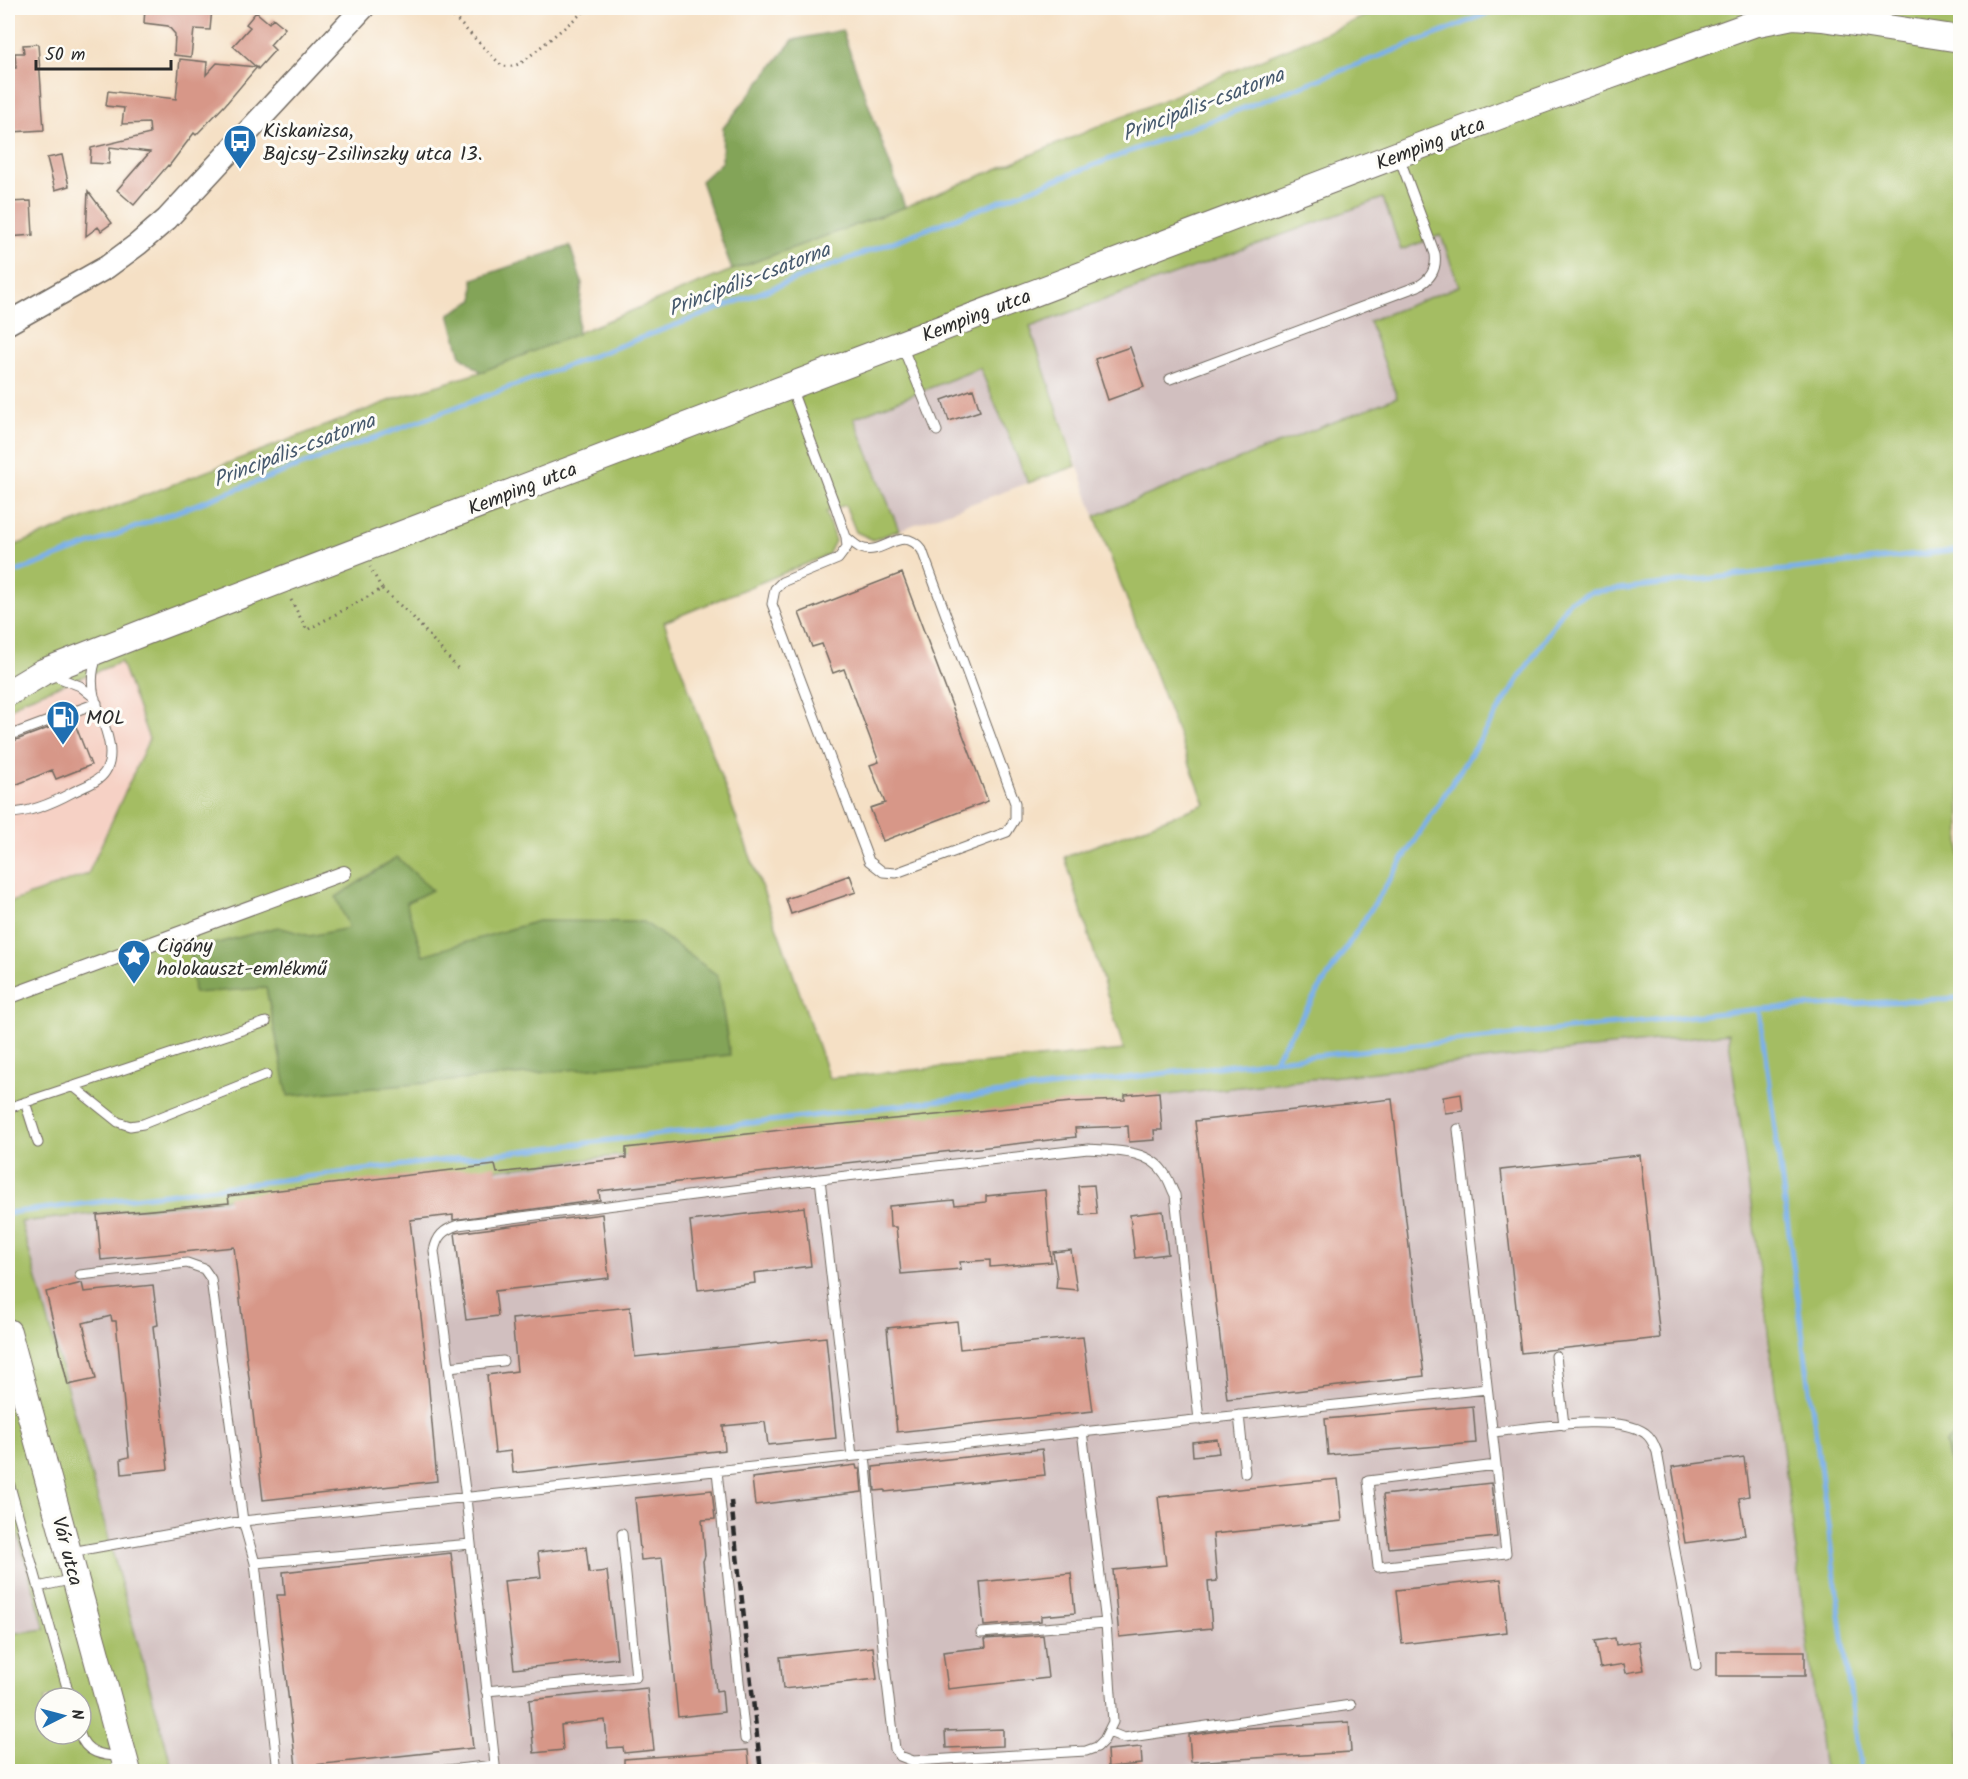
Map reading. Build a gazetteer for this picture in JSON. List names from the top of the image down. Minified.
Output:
{"streets":{"main road":["Kemping utca","Vár utca"]},"water":["Principális-csatorna"],"places":{"bus stop":["Kiskanizsa, Bajcsy-Zsilinszky utca 13."],"fuel station":["MOL"],"place":["Cigány holokauszt-emlékmű"]},"scale_bar":"50 m","north":"right"}
